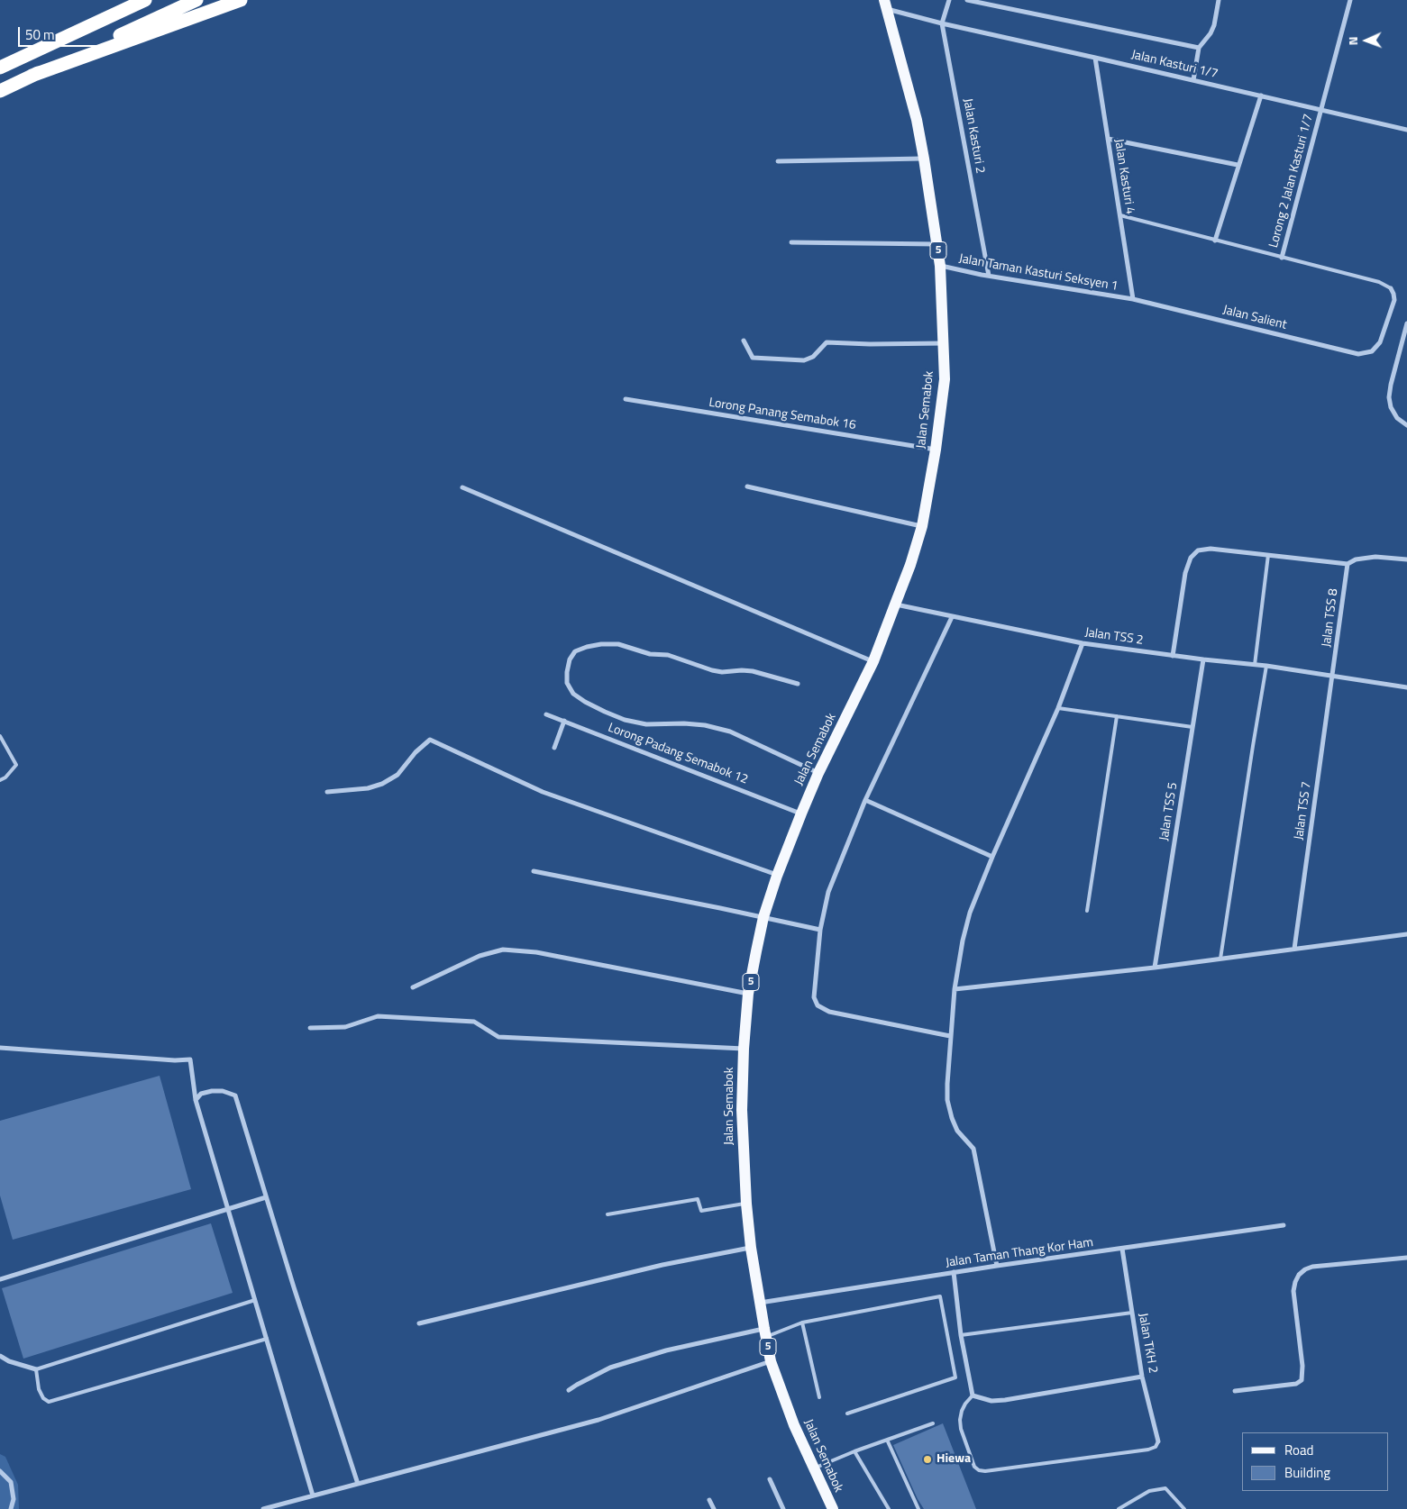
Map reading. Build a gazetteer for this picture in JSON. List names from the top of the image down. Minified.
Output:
{"streets":{"main road":["5","Jalan Semabok"],"street":["Jalan Kasturi 1/7","Jalan Kasturi 2","Jalan Kasturi 4","Lorong 2 Jalan Kasturi 1/7","Jalan Taman Kasturi Seksyen 1","Jalan Salient","Lorong Panang Semabok 16","Jalan TSS 8","Jalan TSS 2","Lorong Padang Semabok 12","Jalan TSS 7","Jalan TSS 5","Jalan Taman Thang Kor Ham","Jalan TKH 2"]},"crossings":[["Jalan Kasturi 1/7","Jalan Kasturi 2"],["Jalan Kasturi 1/7","Jalan Kasturi 4"],["Jalan Kasturi 1/7","Lorong 2 Jalan Kasturi 1/7"],["Jalan Kasturi 1/7","Jalan Semabok"],["Jalan Kasturi 2","Jalan Taman Kasturi Seksyen 1"],["Jalan Kasturi 4","Jalan Taman Kasturi Seksyen 1"],["Jalan Kasturi 4","Jalan Salient"],["Jalan Taman Kasturi Seksyen 1","Jalan Salient"],["Jalan Taman Kasturi Seksyen 1","Jalan Semabok"],["Jalan Semabok","Lorong Panang Semabok 16"],["Jalan Semabok","Jalan TSS 2"],["Jalan Semabok","Lorong Padang Semabok 12"],["Jalan Semabok","Jalan Taman Thang Kor Ham"],["Jalan TSS 8","Jalan TSS 2"],["Jalan TSS 8","Jalan TSS 7"],["Jalan TSS 2","Jalan TSS 7"],["Jalan TSS 2","Jalan TSS 5"],["Jalan Taman Thang Kor Ham","Jalan TKH 2"]],"places":["Hiewa"],"legend":["Road","Building"],"scale_bar":"50 m","north":"left"}
